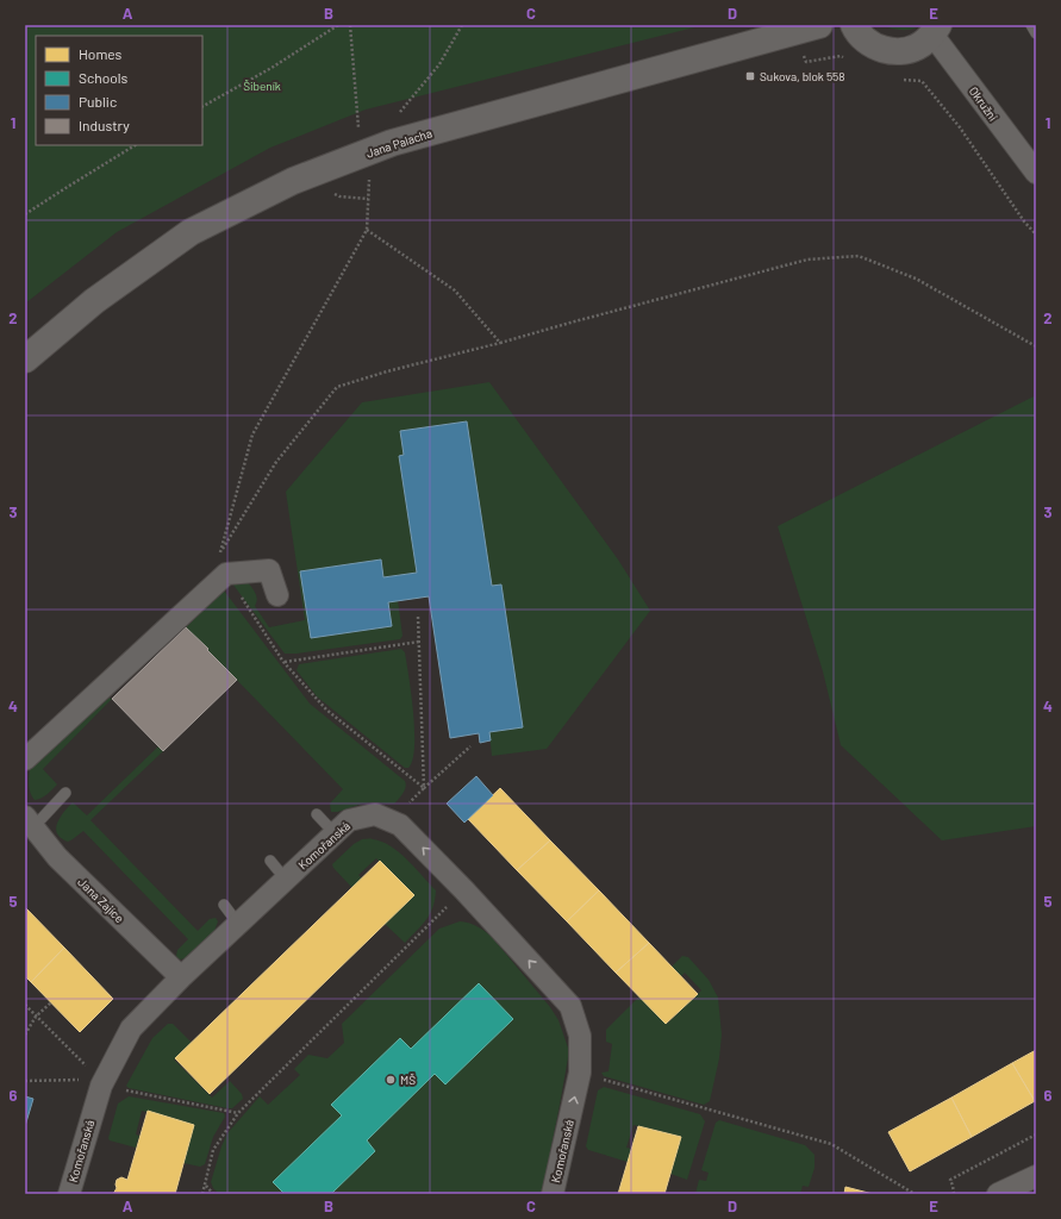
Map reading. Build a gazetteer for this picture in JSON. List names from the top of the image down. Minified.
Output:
{"streets":{"street":["Okružní","Jana Palacha","Komořanská","Jana Zajíce"]},"crossings":[["Komořanská","Jana Zajíce"]],"one_way":["Komořanská"],"parks":["Šibeník"],"places":{"transit":["Sukova, blok 558"],"other":["MŠ"]},"legend":["Homes","Schools","Public","Industry"],"grid":{"columns":["A","B","C","D","E"],"rows":["1","2","3","4","5","6"]}}
